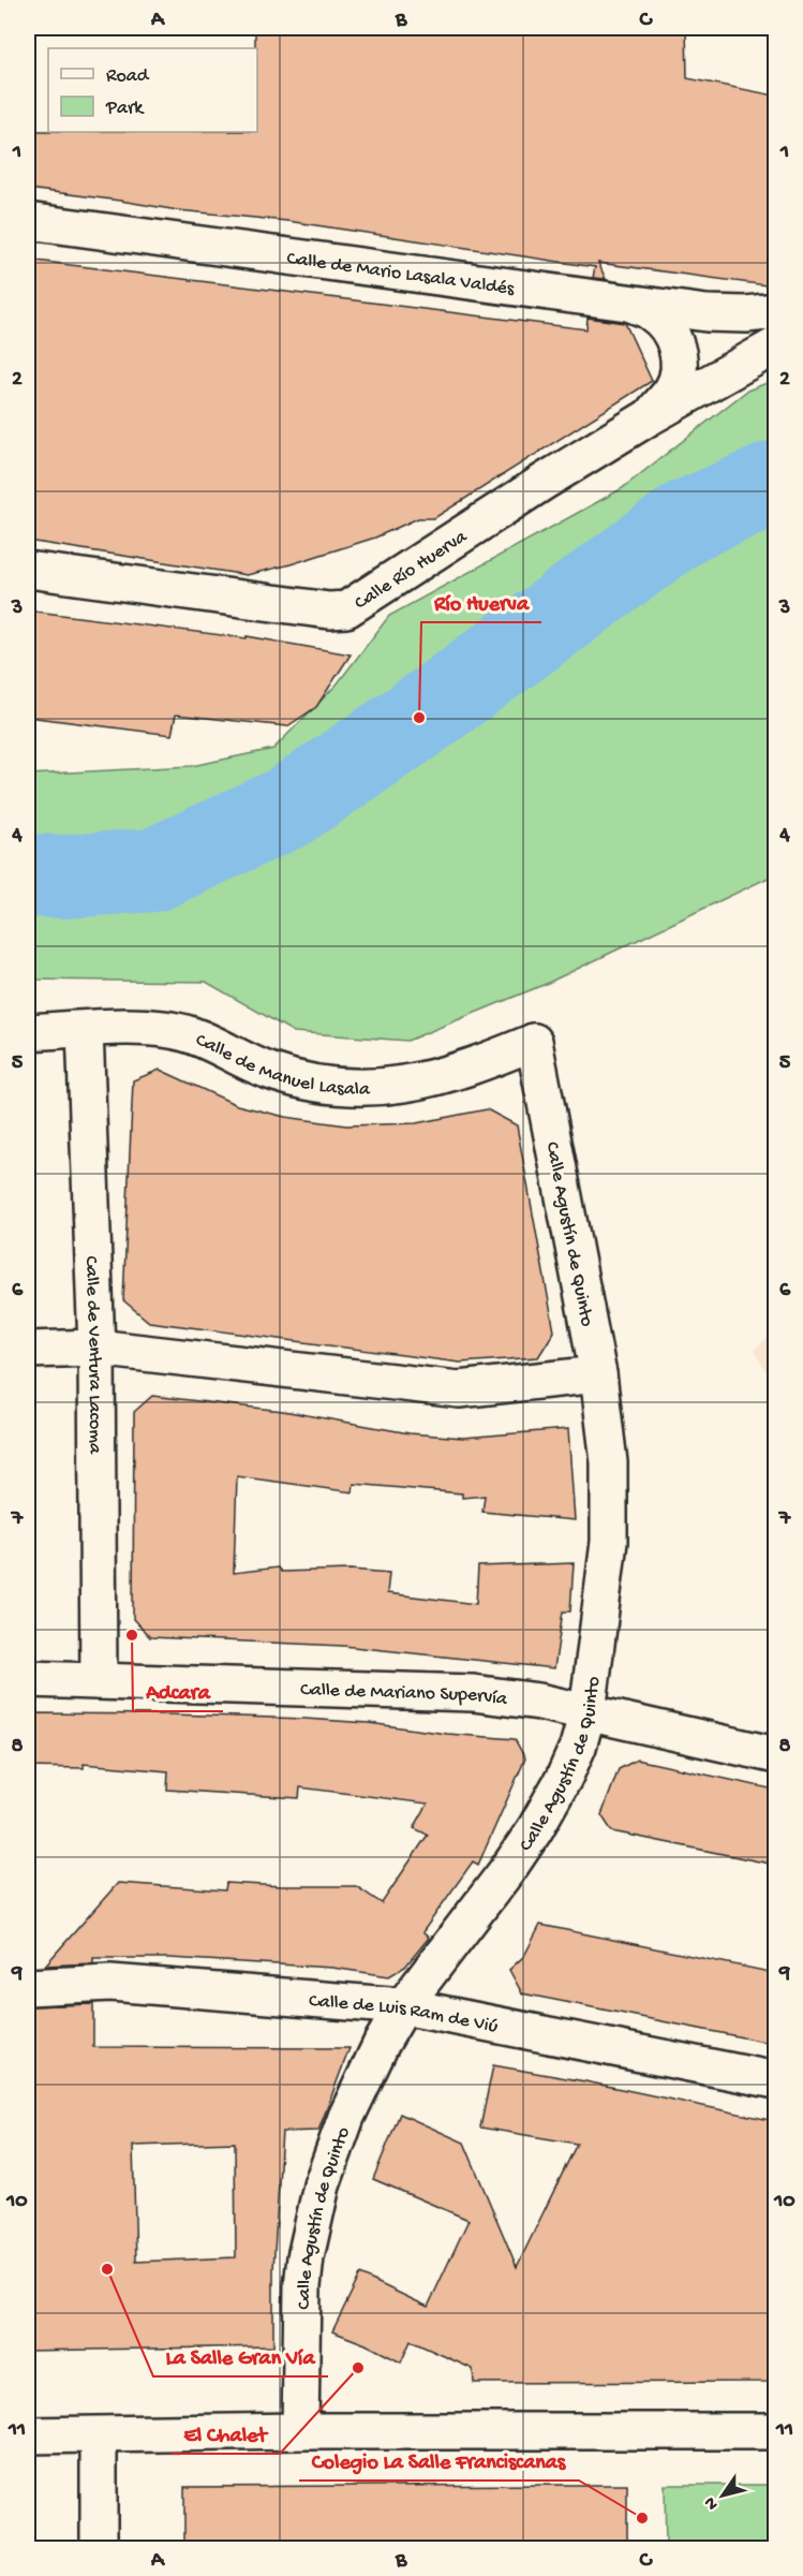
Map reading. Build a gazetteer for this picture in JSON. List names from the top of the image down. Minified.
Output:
{"streets":{"street":["Calle de Mario Lasala Valdés","Calle Río Huerva","Calle de Manuel Lasala","Calle Agustín de Quinto","Calle de Ventura Lacoma","Calle de Mariano Supervía","Calle de Luis Ram de Viú"]},"crossings":[["Calle de Mario Lasala Valdés","Calle Río Huerva"],["Calle de Manuel Lasala","Calle Agustín de Quinto"],["Calle de Manuel Lasala","Calle de Ventura Lacoma"],["Calle Agustín de Quinto","Calle de Mariano Supervía"],["Calle Agustín de Quinto","Calle de Luis Ram de Viú"],["Calle de Ventura Lacoma","Calle de Mariano Supervía"]],"places":["Río Huerva","Adcara","La Salle Gran Vía","El Chalet","Colegio La Salle Franciscanas"],"legend":["Road","Park"],"north":"bottom left","grid":{"columns":["A","B","C"],"rows":["1","2","3","4","5","6","7","8","9","10","11"]}}
